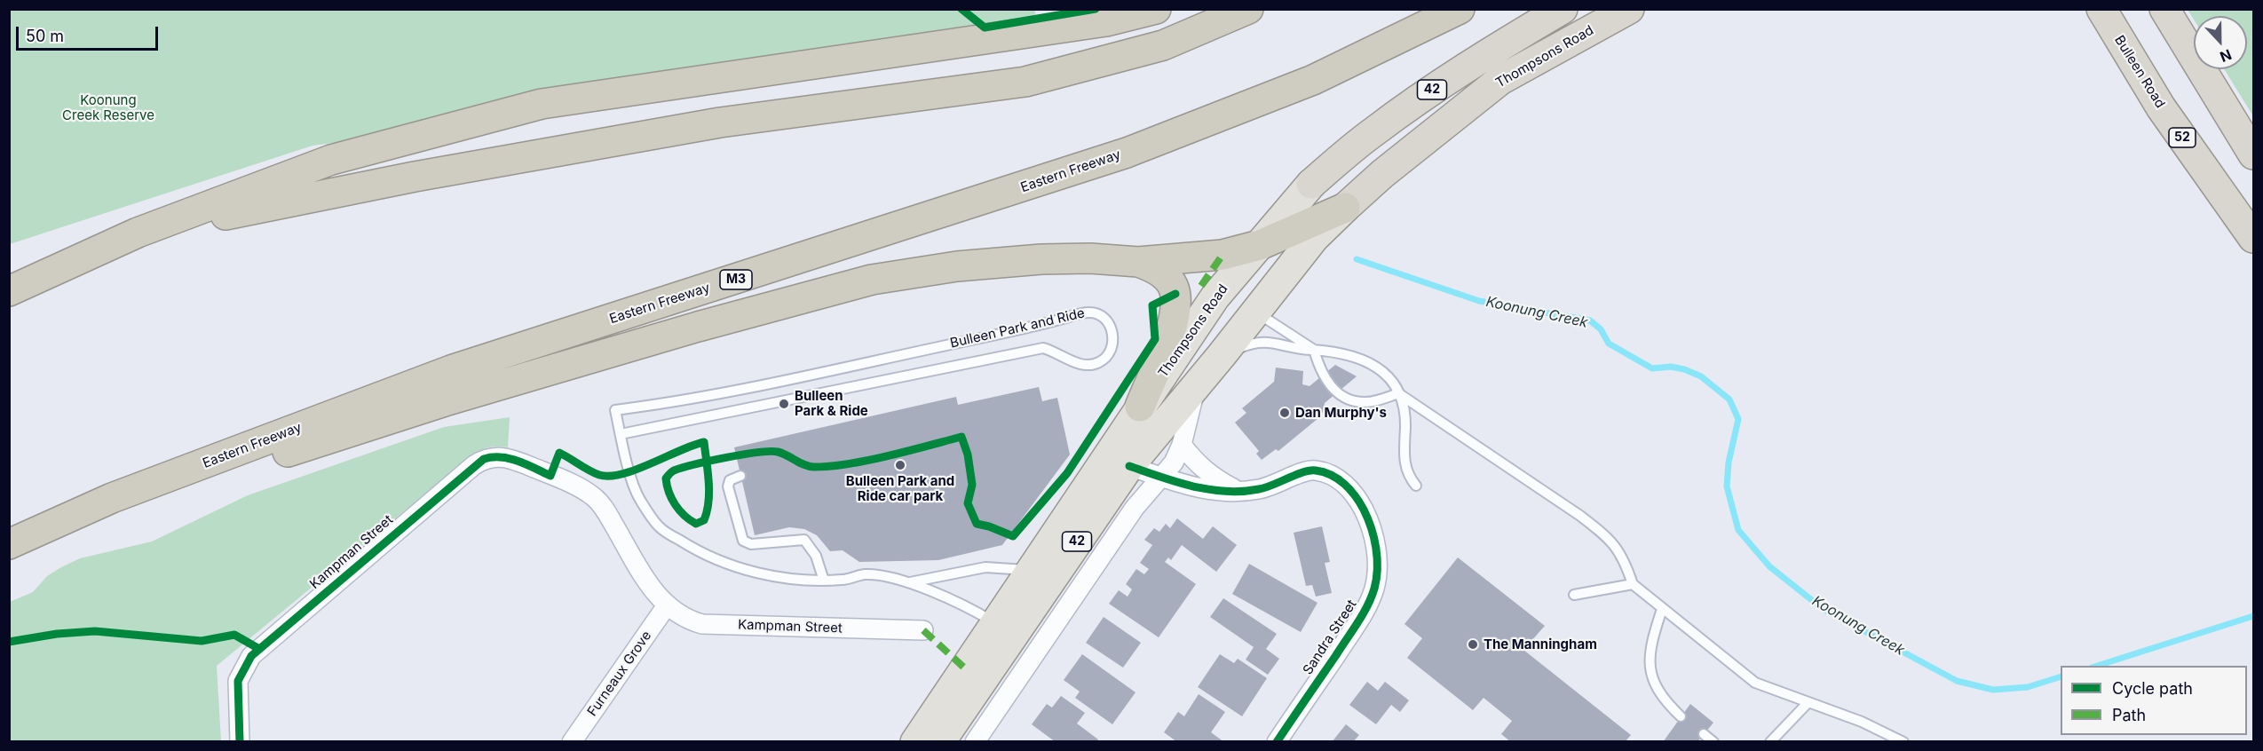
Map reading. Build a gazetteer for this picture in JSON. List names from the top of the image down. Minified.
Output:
{"streets":{"highway":["Thompsons Road","Bulleen Road","42","52","Eastern Freeway","M3"],"street":["Kampman Street","Sandra Street","Furneaux Grove"],"lane":["Bulleen Park and Ride"]},"crossings":[["Thompsons Road","Sandra Street"],["Kampman Street","Furneaux Grove"]],"water":["Koonung Creek"],"parks":["Koonung Creek Reserve"],"places":["Bulleen Park & Ride","Dan Murphy's","Bulleen Park and Ride car park","The Manningham"],"legend":["Cycle path","Path"],"scale_bar":"50 m","north":"bottom"}
